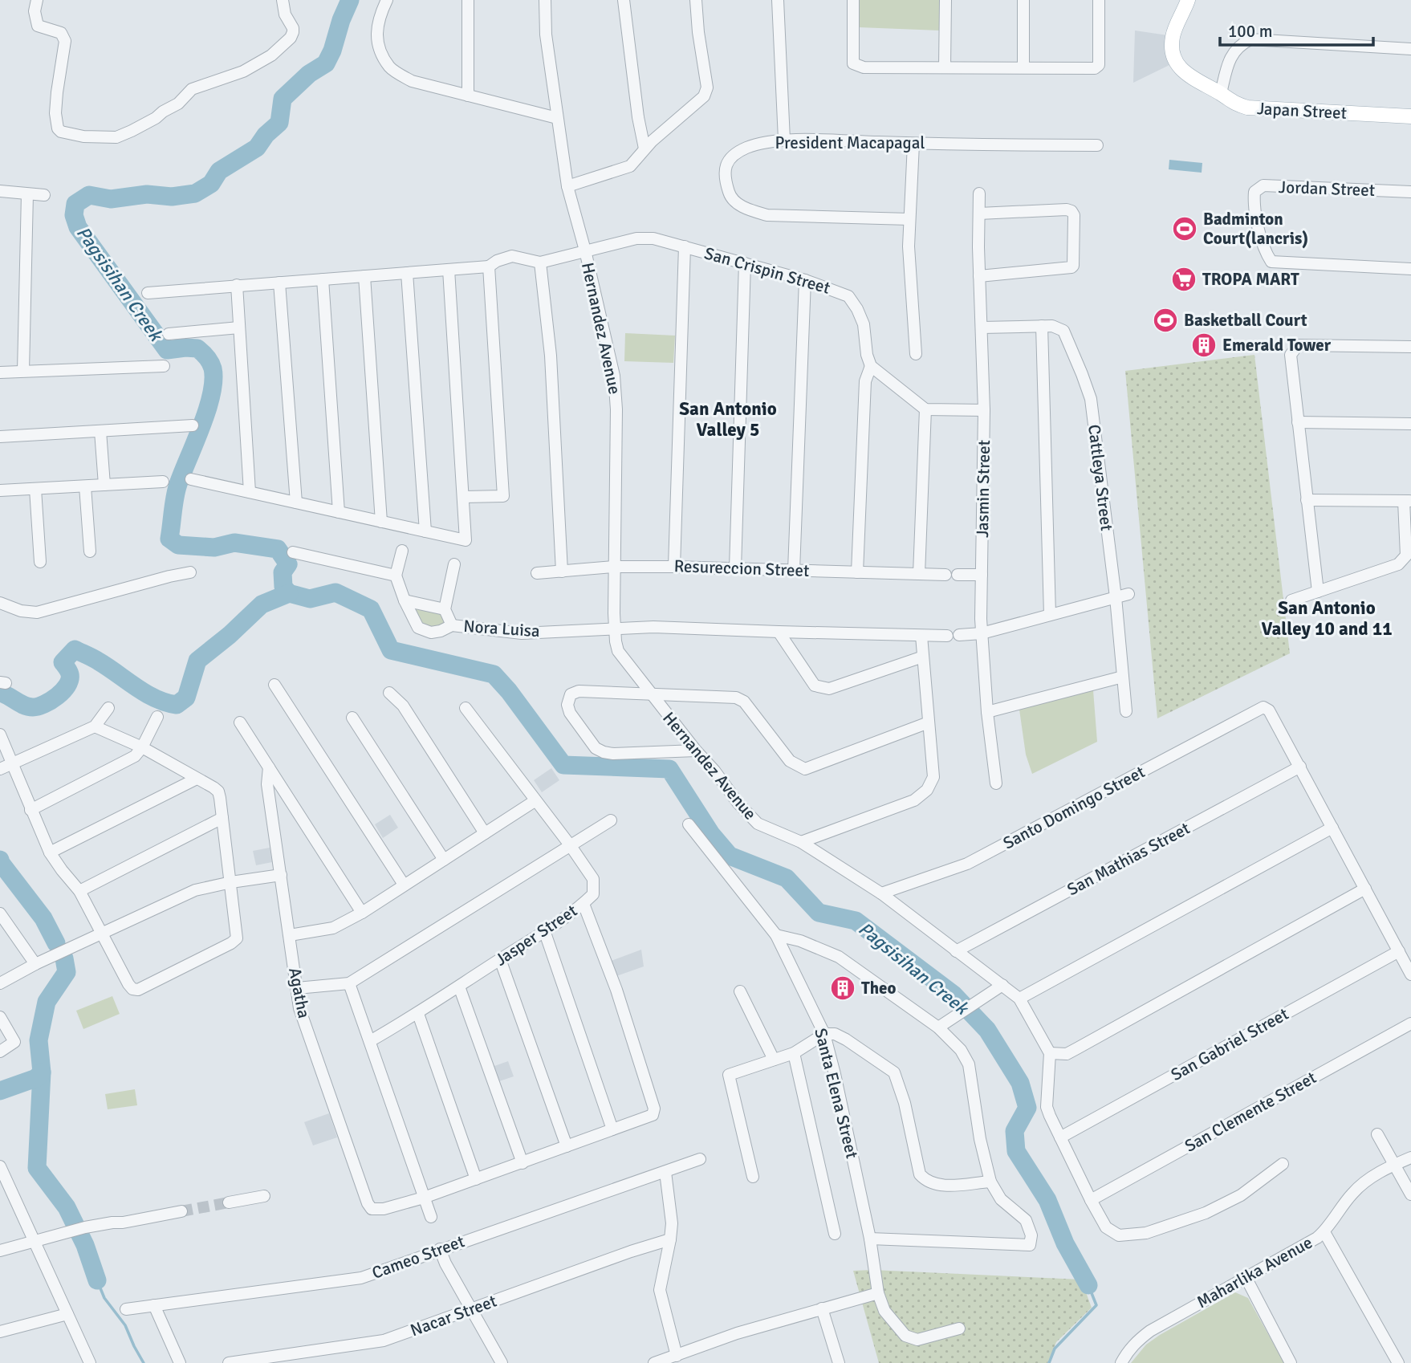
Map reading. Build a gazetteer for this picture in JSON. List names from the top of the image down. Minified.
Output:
{"streets":{"main road":["Japan Street"],"street":["President Macapagal","Jordan Street","San Crispin Street","Hernandez Avenue","Cattleya Street","Jasmin Street","Resureccion Street","Nora Luisa","Santo Domingo Street","San Mathias Street","Jasper Street","Agatha","San Gabriel Street","Santa Elena Street","San Clemente Street","Cameo Street","Maharlika Avenue","Nacar Street"]},"crossings":[["San Crispin Street","Hernandez Avenue"],["Hernandez Avenue","Resureccion Street"],["Hernandez Avenue","Nora Luisa"],["Hernandez Avenue","Santo Domingo Street"],["Hernandez Avenue","San Mathias Street"],["Cattleya Street","Jasmin Street"],["Cattleya Street","Nora Luisa"],["Jasmin Street","Resureccion Street"],["Jasmin Street","Nora Luisa"],["Santo Domingo Street","San Mathias Street"]],"districts":["San Antonio Valley 5","San Antonio Valley 10 and 11"],"water":["Pagsisihan Creek"],"places":{"sports":["Badminton Court(lancris)","Basketball Court"],"supermarket":["TROPA MART"],"building":["Emerald Tower","Theo"]},"scale_bar":"100 m"}
